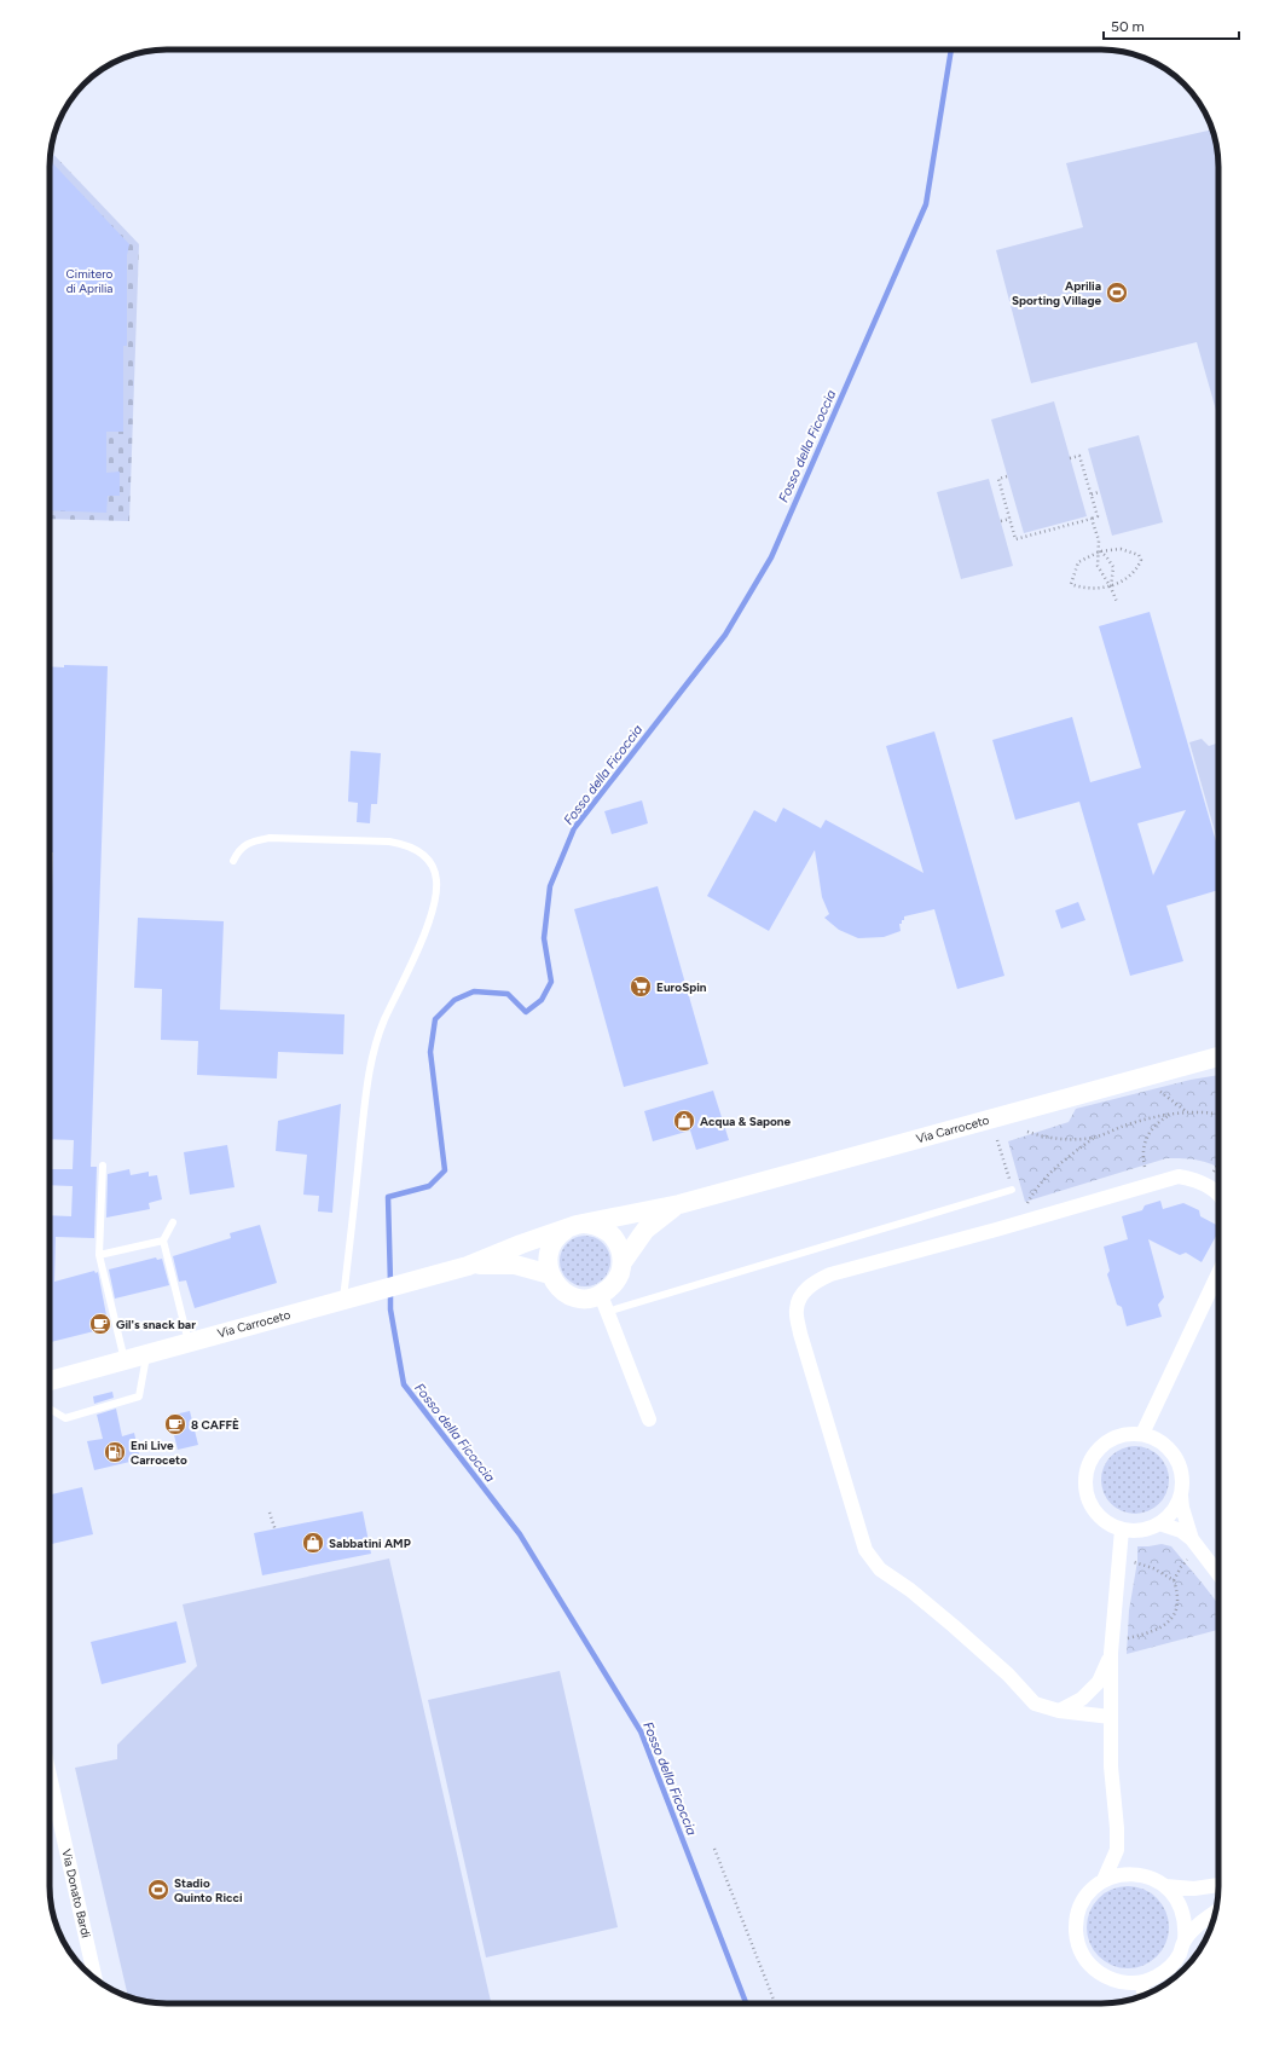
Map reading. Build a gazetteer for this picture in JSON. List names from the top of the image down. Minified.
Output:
{"streets":{"street":["Via Carroceto","Via Donato Bardi"]},"water":["Fosso della Ficoccia"],"parks":["Cimitero di Aprilia"],"places":{"sports":["Aprilia Sporting Village","Stadio Quinto Ricci"],"supermarket":["EuroSpin"],"shop":["Acqua & Sapone","Sabbatini AMP"],"cafe":["Gil's snack bar","8 CAFFÈ"],"fuel station":["Eni Live Carroceto"]},"scale_bar":"50 m"}
